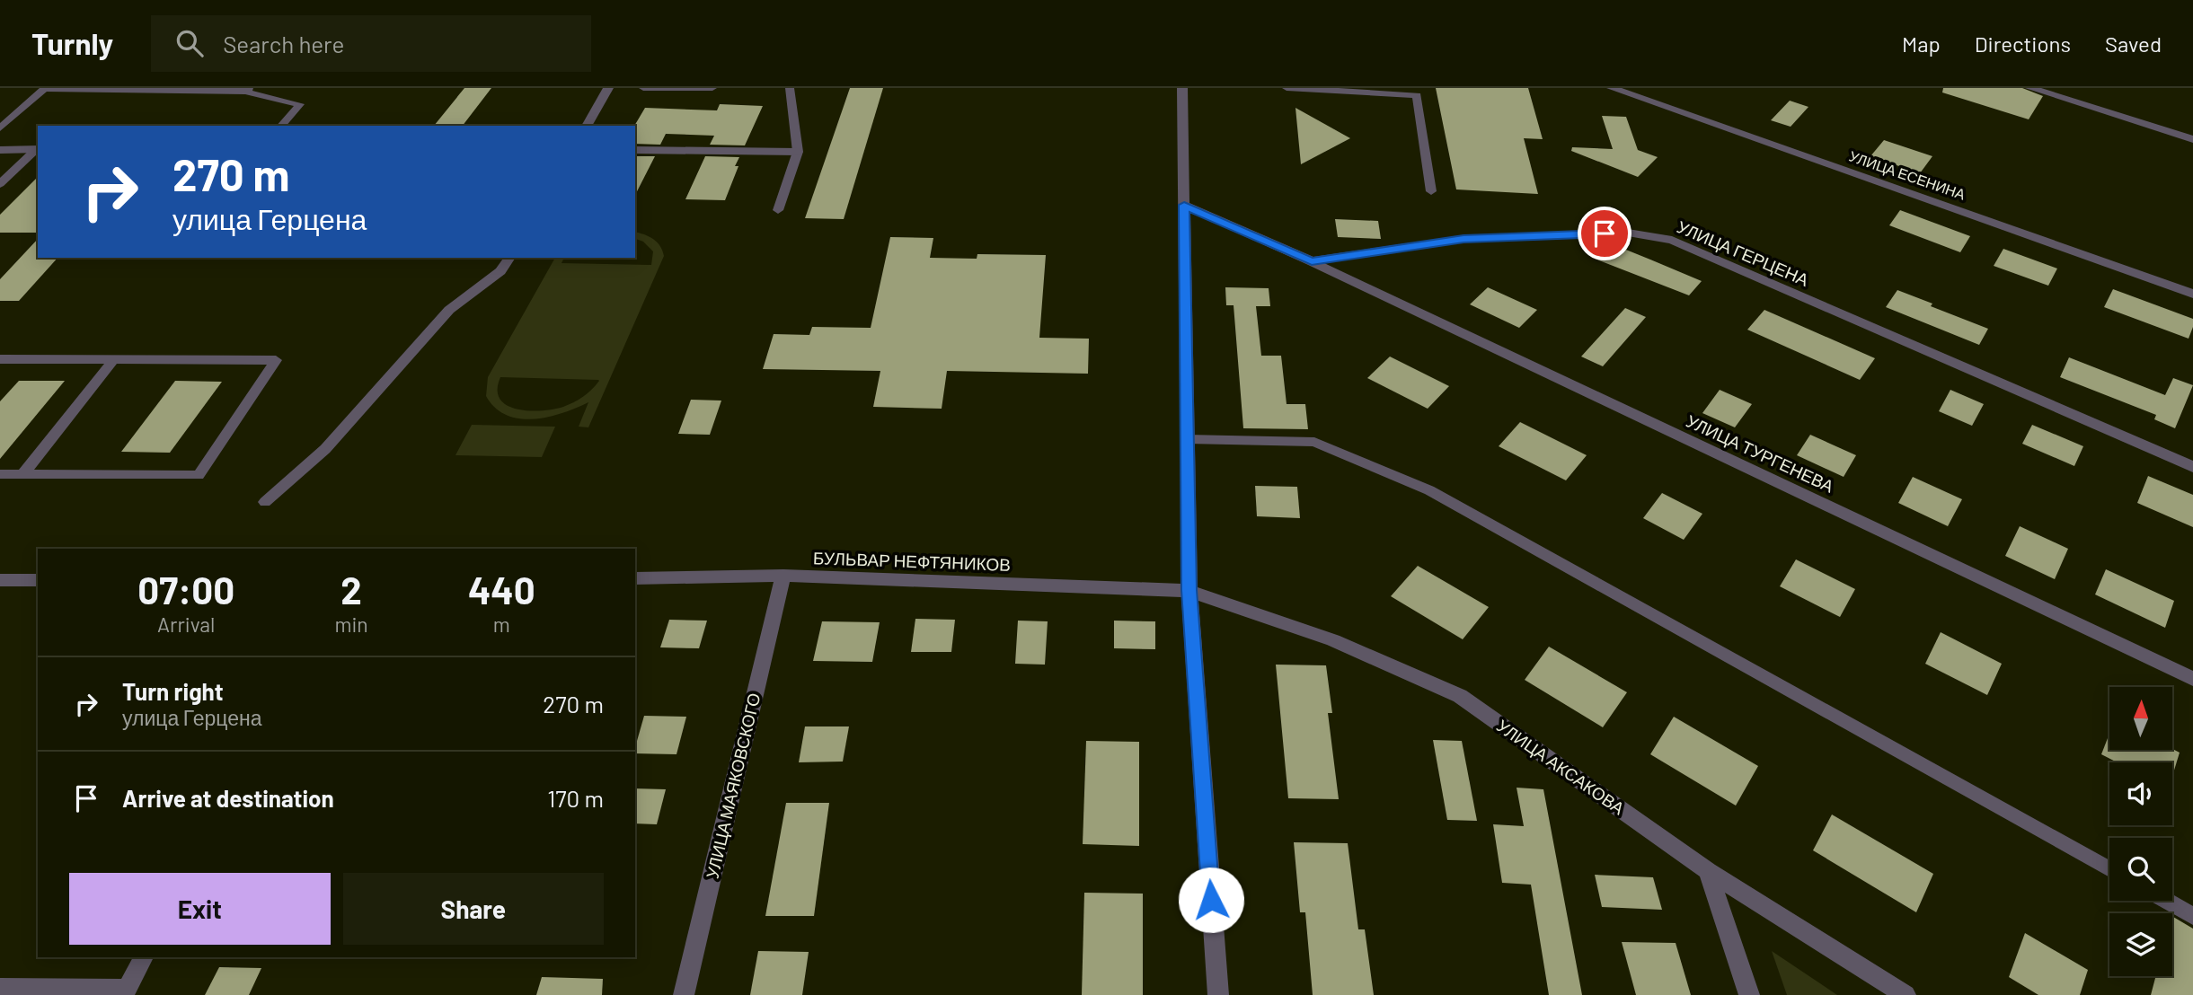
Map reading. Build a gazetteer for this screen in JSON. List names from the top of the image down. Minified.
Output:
{"streets":{"street":["УЛИЦА ЕСЕНИНА","УЛИЦА ГЕРЦЕНА","УЛИЦА ТУРГЕНЕВА","БУЛЬВАР НЕФТЯНИКОВ","УЛИЦА АКСАКОВА","УЛИЦА МАЯКОВСКОГО"]},"crossings":[["УЛИЦА ГЕРЦЕНА","УЛИЦА ТУРГЕНЕВА"],["БУЛЬВАР НЕФТЯНИКОВ","УЛИЦА АКСАКОВА"],["БУЛЬВАР НЕФТЯНИКОВ","УЛИЦА МАЯКОВСКОГО"]],"north":"top","page":{"header":"Turnly","search":"Search here","nav":["Map","Directions","Saved"],"turn":["270 m","улица Герцена"],"eta":["07:00","Arrival","2","min","440","m"],"list":[{"name":"Turn right","note":"улица Герцена","value":"270 m"},{"name":"Arrive at destination","value":"170 m"}],"buttons":["Exit","Share"]}}
